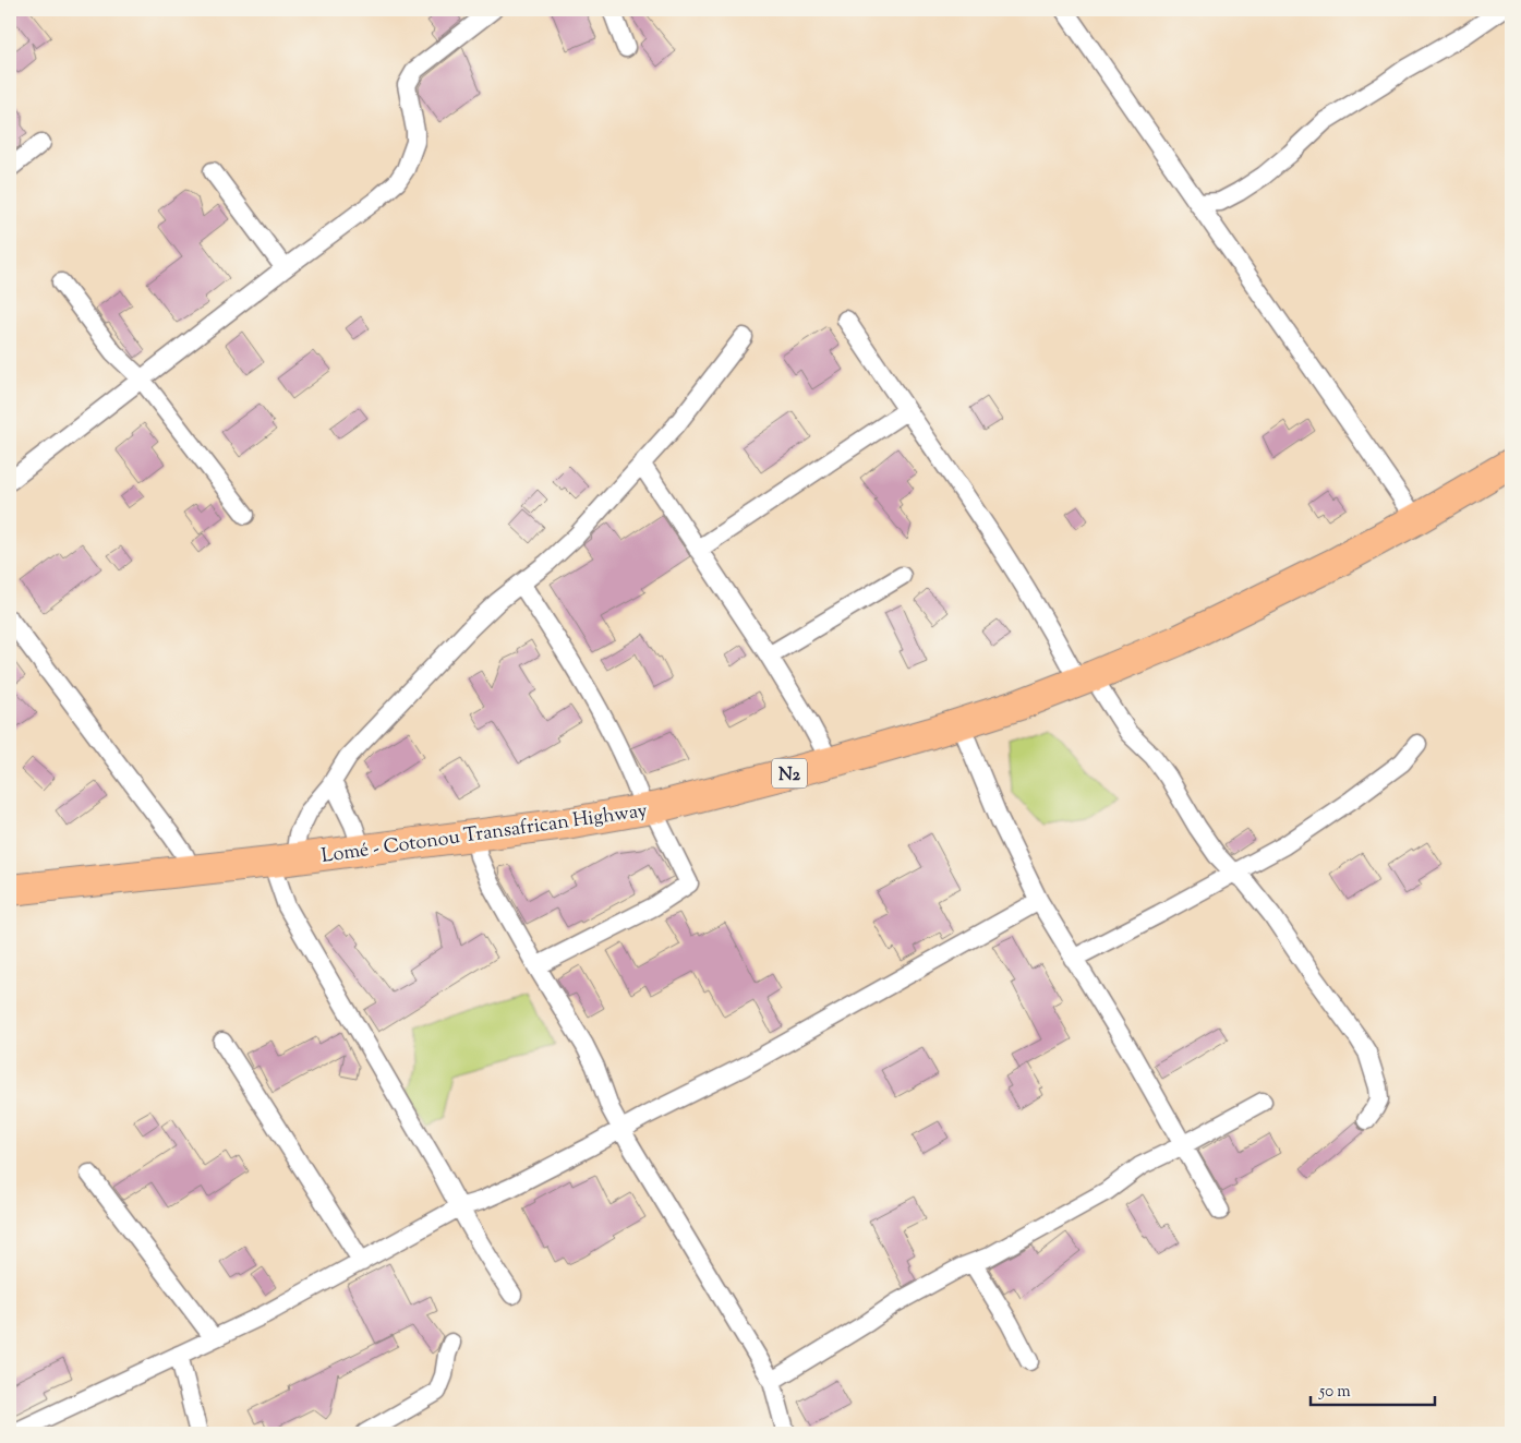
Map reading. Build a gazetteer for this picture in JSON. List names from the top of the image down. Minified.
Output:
{"streets":{"highway":["N2","Lomé - Cotonou Transafrican Highway"]},"scale_bar":"50 m"}
